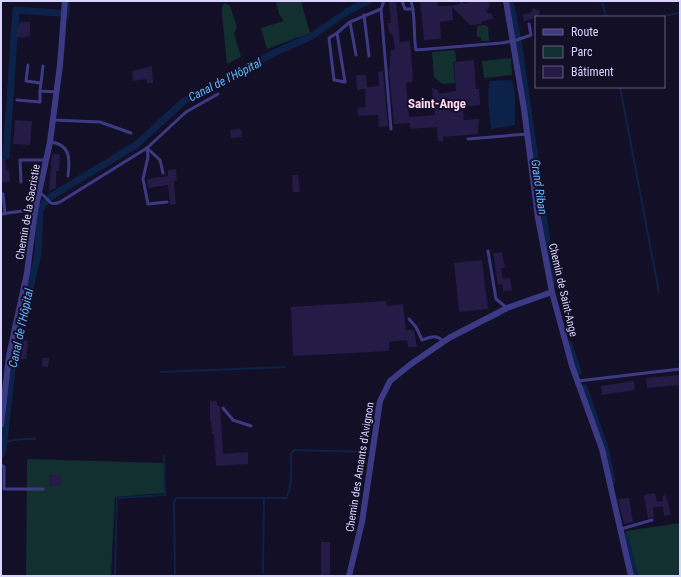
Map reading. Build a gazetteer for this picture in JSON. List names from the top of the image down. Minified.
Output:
{"streets":{"street":["Chemin de la Sacristie","Chemin de Saint-Ange","Chemin des Amants d'Avignon"]},"crossings":[["Chemin de Saint-Ange","Chemin des Amants d'Avignon"]],"districts":["Saint-Ange"],"water":["Canal de l'Hôpital","Grand Riban"],"legend":["Route","Parc","Bâtiment"]}
